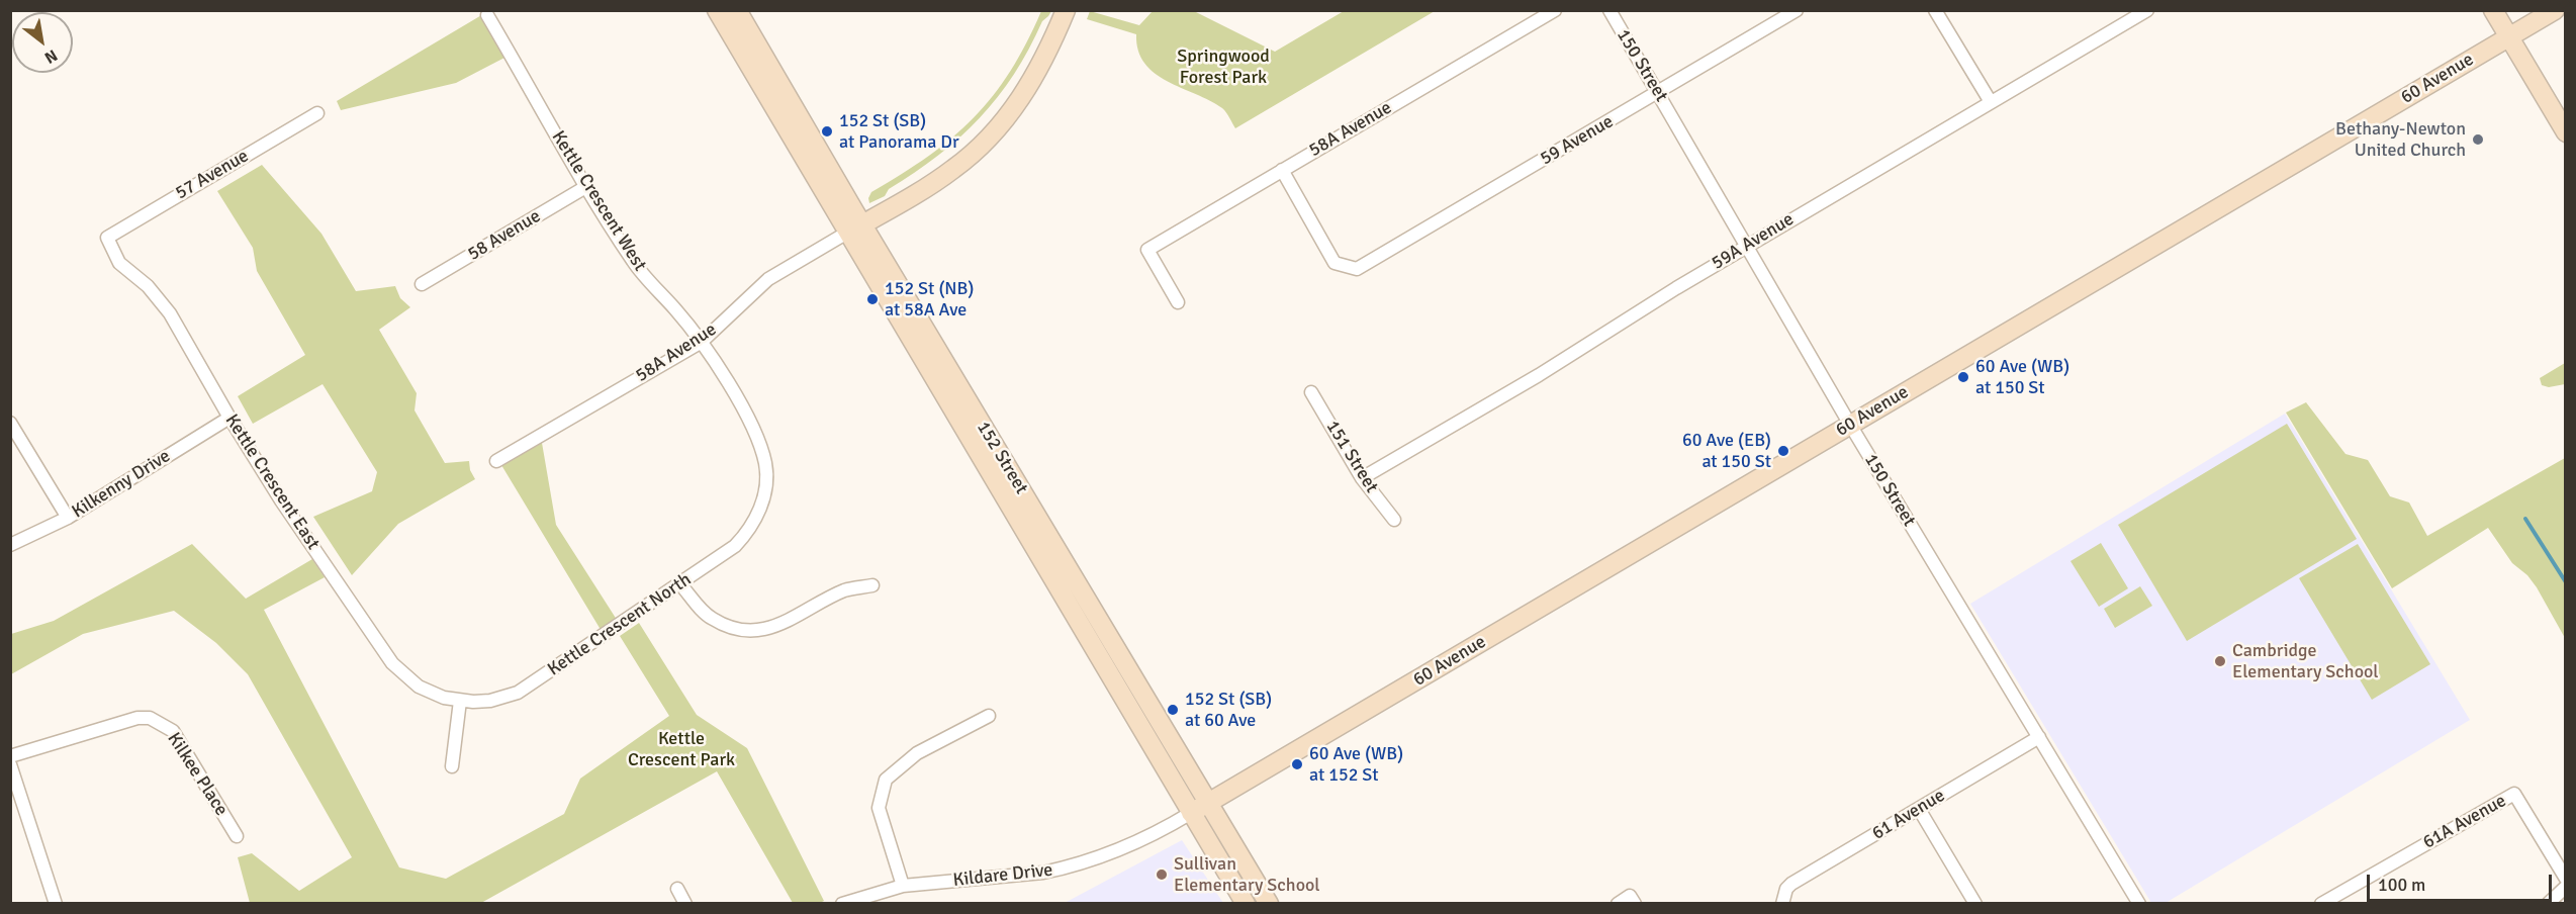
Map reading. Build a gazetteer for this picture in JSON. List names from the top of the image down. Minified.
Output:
{"streets":{"main road":["60 Avenue","152 Street"],"street":["150 Street","58A Avenue","59 Avenue","57 Avenue","Kettle Crescent West","58 Avenue","59A Avenue","151 Street","Kettle Crescent East","Kilkenny Drive","Kettle Crescent North","Kilkee Place","61 Avenue","61A Avenue","Kildare Drive"]},"crossings":[["150 Street","60 Avenue"],["150 Street","59 Avenue"],["150 Street","59A Avenue"],["150 Street","61 Avenue"],["60 Avenue","152 Street"],["60 Avenue","Kildare Drive"],["58A Avenue","59 Avenue"],["58A Avenue","Kettle Crescent West"],["58A Avenue","152 Street"],["57 Avenue","Kettle Crescent East"],["Kettle Crescent West","58 Avenue"],["Kettle Crescent West","Kettle Crescent North"],["59A Avenue","151 Street"],["152 Street","Kildare Drive"],["Kettle Crescent East","Kilkenny Drive"],["Kettle Crescent East","Kettle Crescent North"]],"parks":["Springwood Forest Park","Kettle Crescent Park"],"places":["152 St (SB) at Panorama Dr","Bethany-Newton United Church","152 St (NB) at 58A Ave","60 Ave (WB) at 150 St","60 Ave (EB) at 150 St","Cambridge Elementary School","152 St (SB) at 60 Ave","60 Ave (WB) at 152 St","Sullivan Elementary School"],"scale_bar":"100 m","north":"bottom right"}
